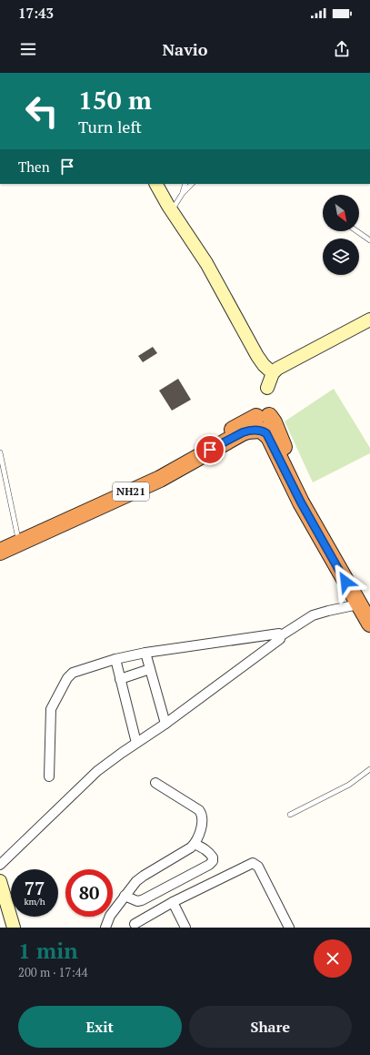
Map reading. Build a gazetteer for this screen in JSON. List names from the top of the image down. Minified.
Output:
{"streets":{"highway":["NH21"]},"north":"bottom right","page":{"status":"17:43","header":"Navio","turn":["150 m","Turn left"],"then":"Then","speed":"77 km/h","limit":"80","heading":["1 min","200 m · 17:44"],"buttons":["Exit","Share"]}}
